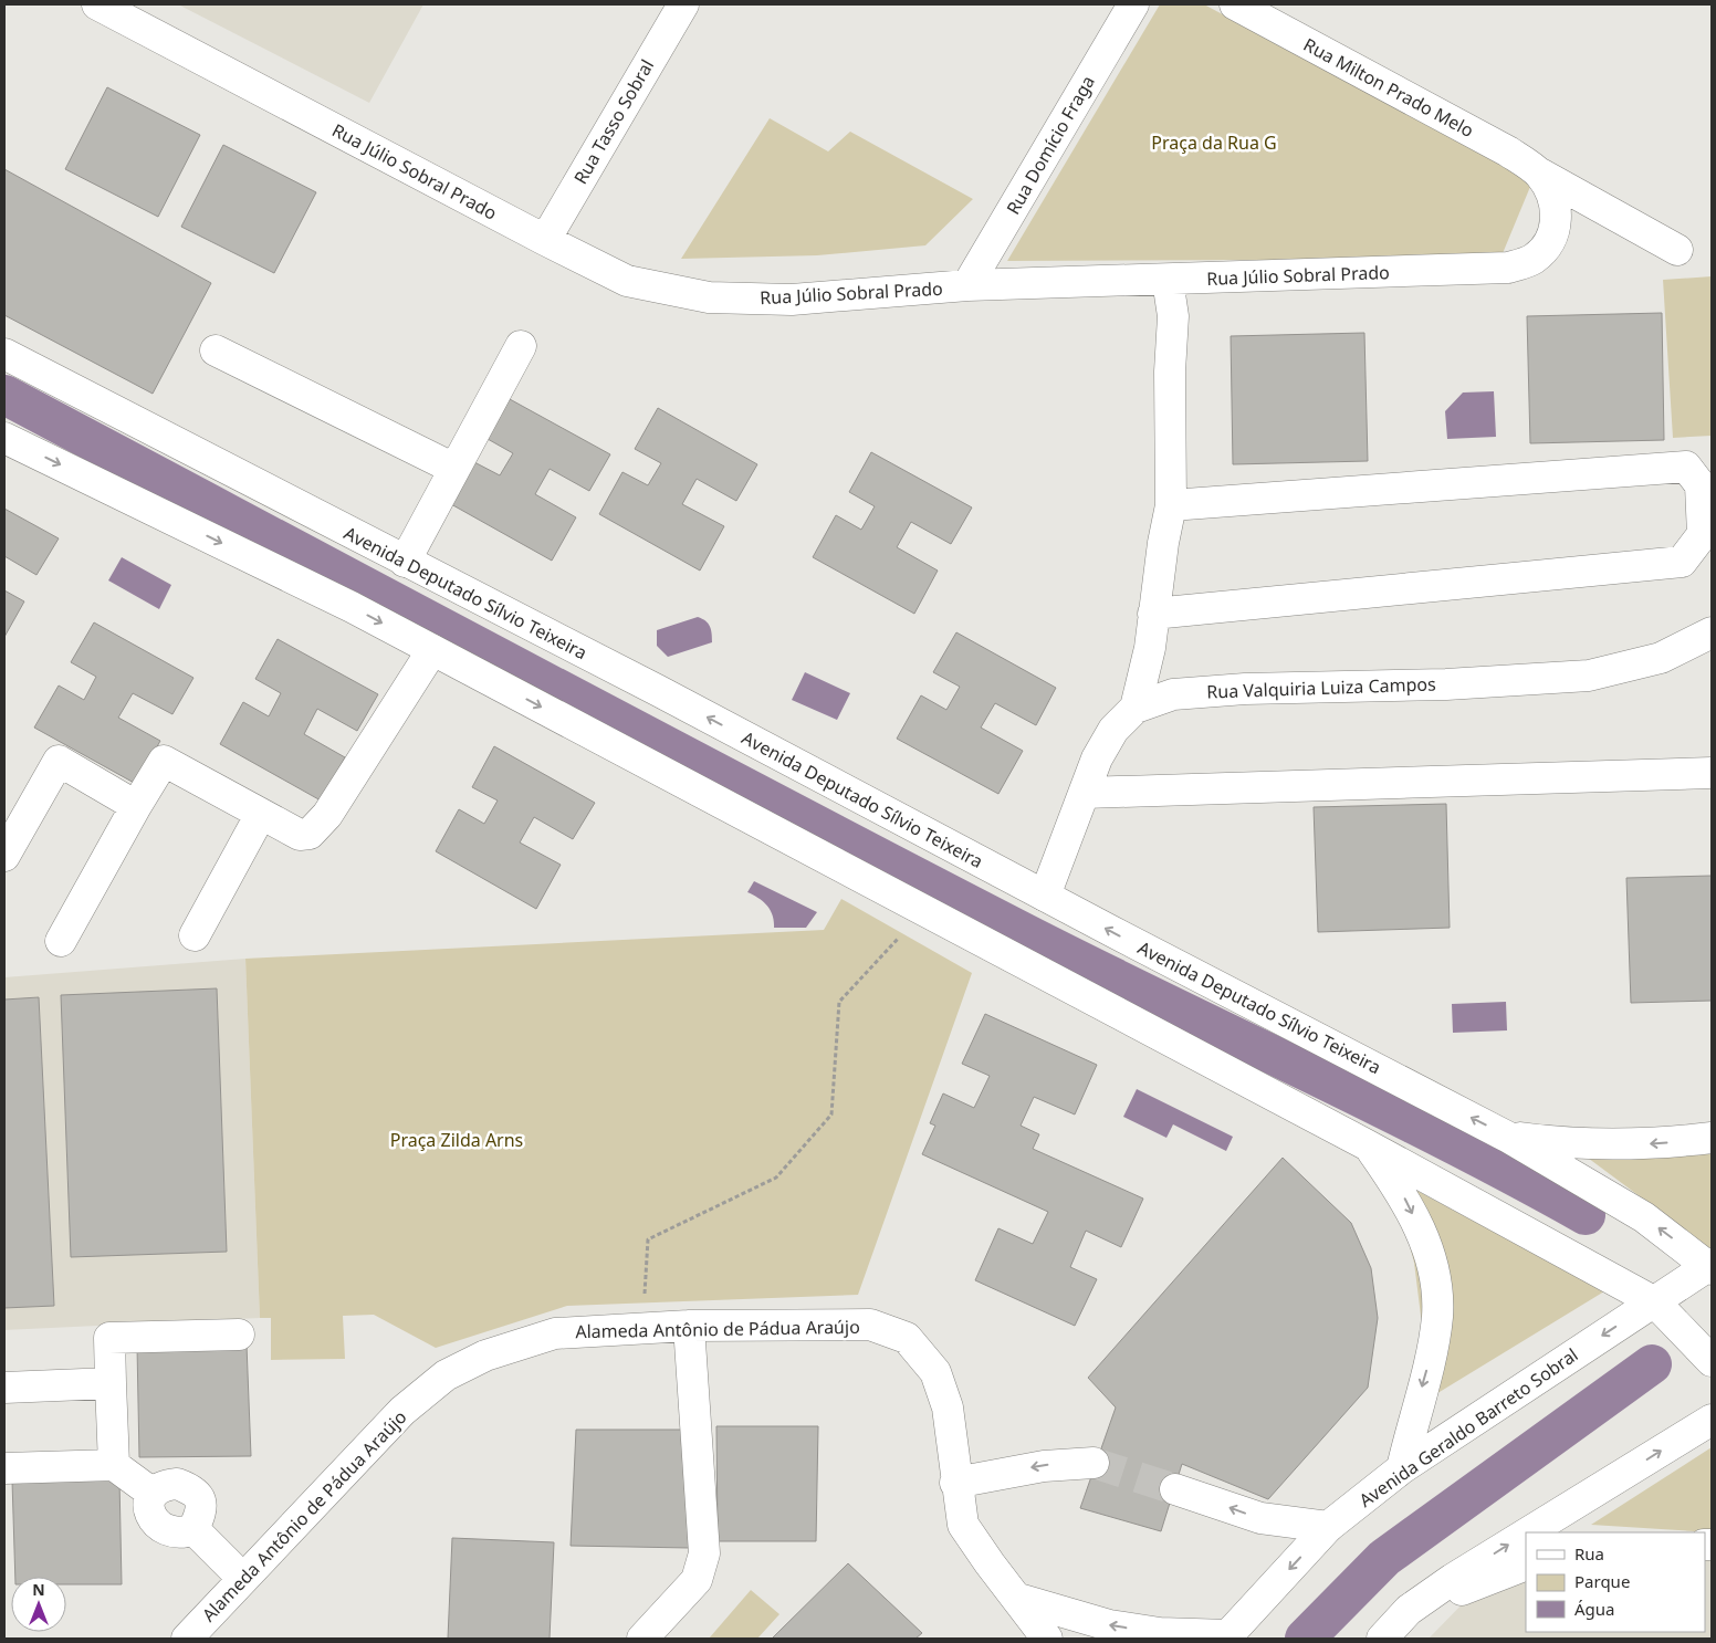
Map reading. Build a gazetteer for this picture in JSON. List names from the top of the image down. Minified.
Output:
{"streets":{"main road":["Rua Milton Prado Melo","Rua Tasso Sobral","Rua Domício Fraga","Rua Júlio Sobral Prado","Avenida Deputado Sílvio Teixeira","Rua Valquiria Luiza Campos","Alameda Antônio de Pádua Araújo","Avenida Geraldo Barreto Sobral"]},"crossings":[["Rua Milton Prado Melo","Rua Júlio Sobral Prado"],["Rua Tasso Sobral","Rua Júlio Sobral Prado"],["Rua Domício Fraga","Rua Júlio Sobral Prado"],["Avenida Deputado Sílvio Teixeira","Rua Valquiria Luiza Campos"],["Avenida Deputado Sílvio Teixeira","Avenida Geraldo Barreto Sobral"]],"parks":["Praça da Rua G","Praça Zilda Arns"],"legend":["Rua","Parque","Água"],"north":"top"}
